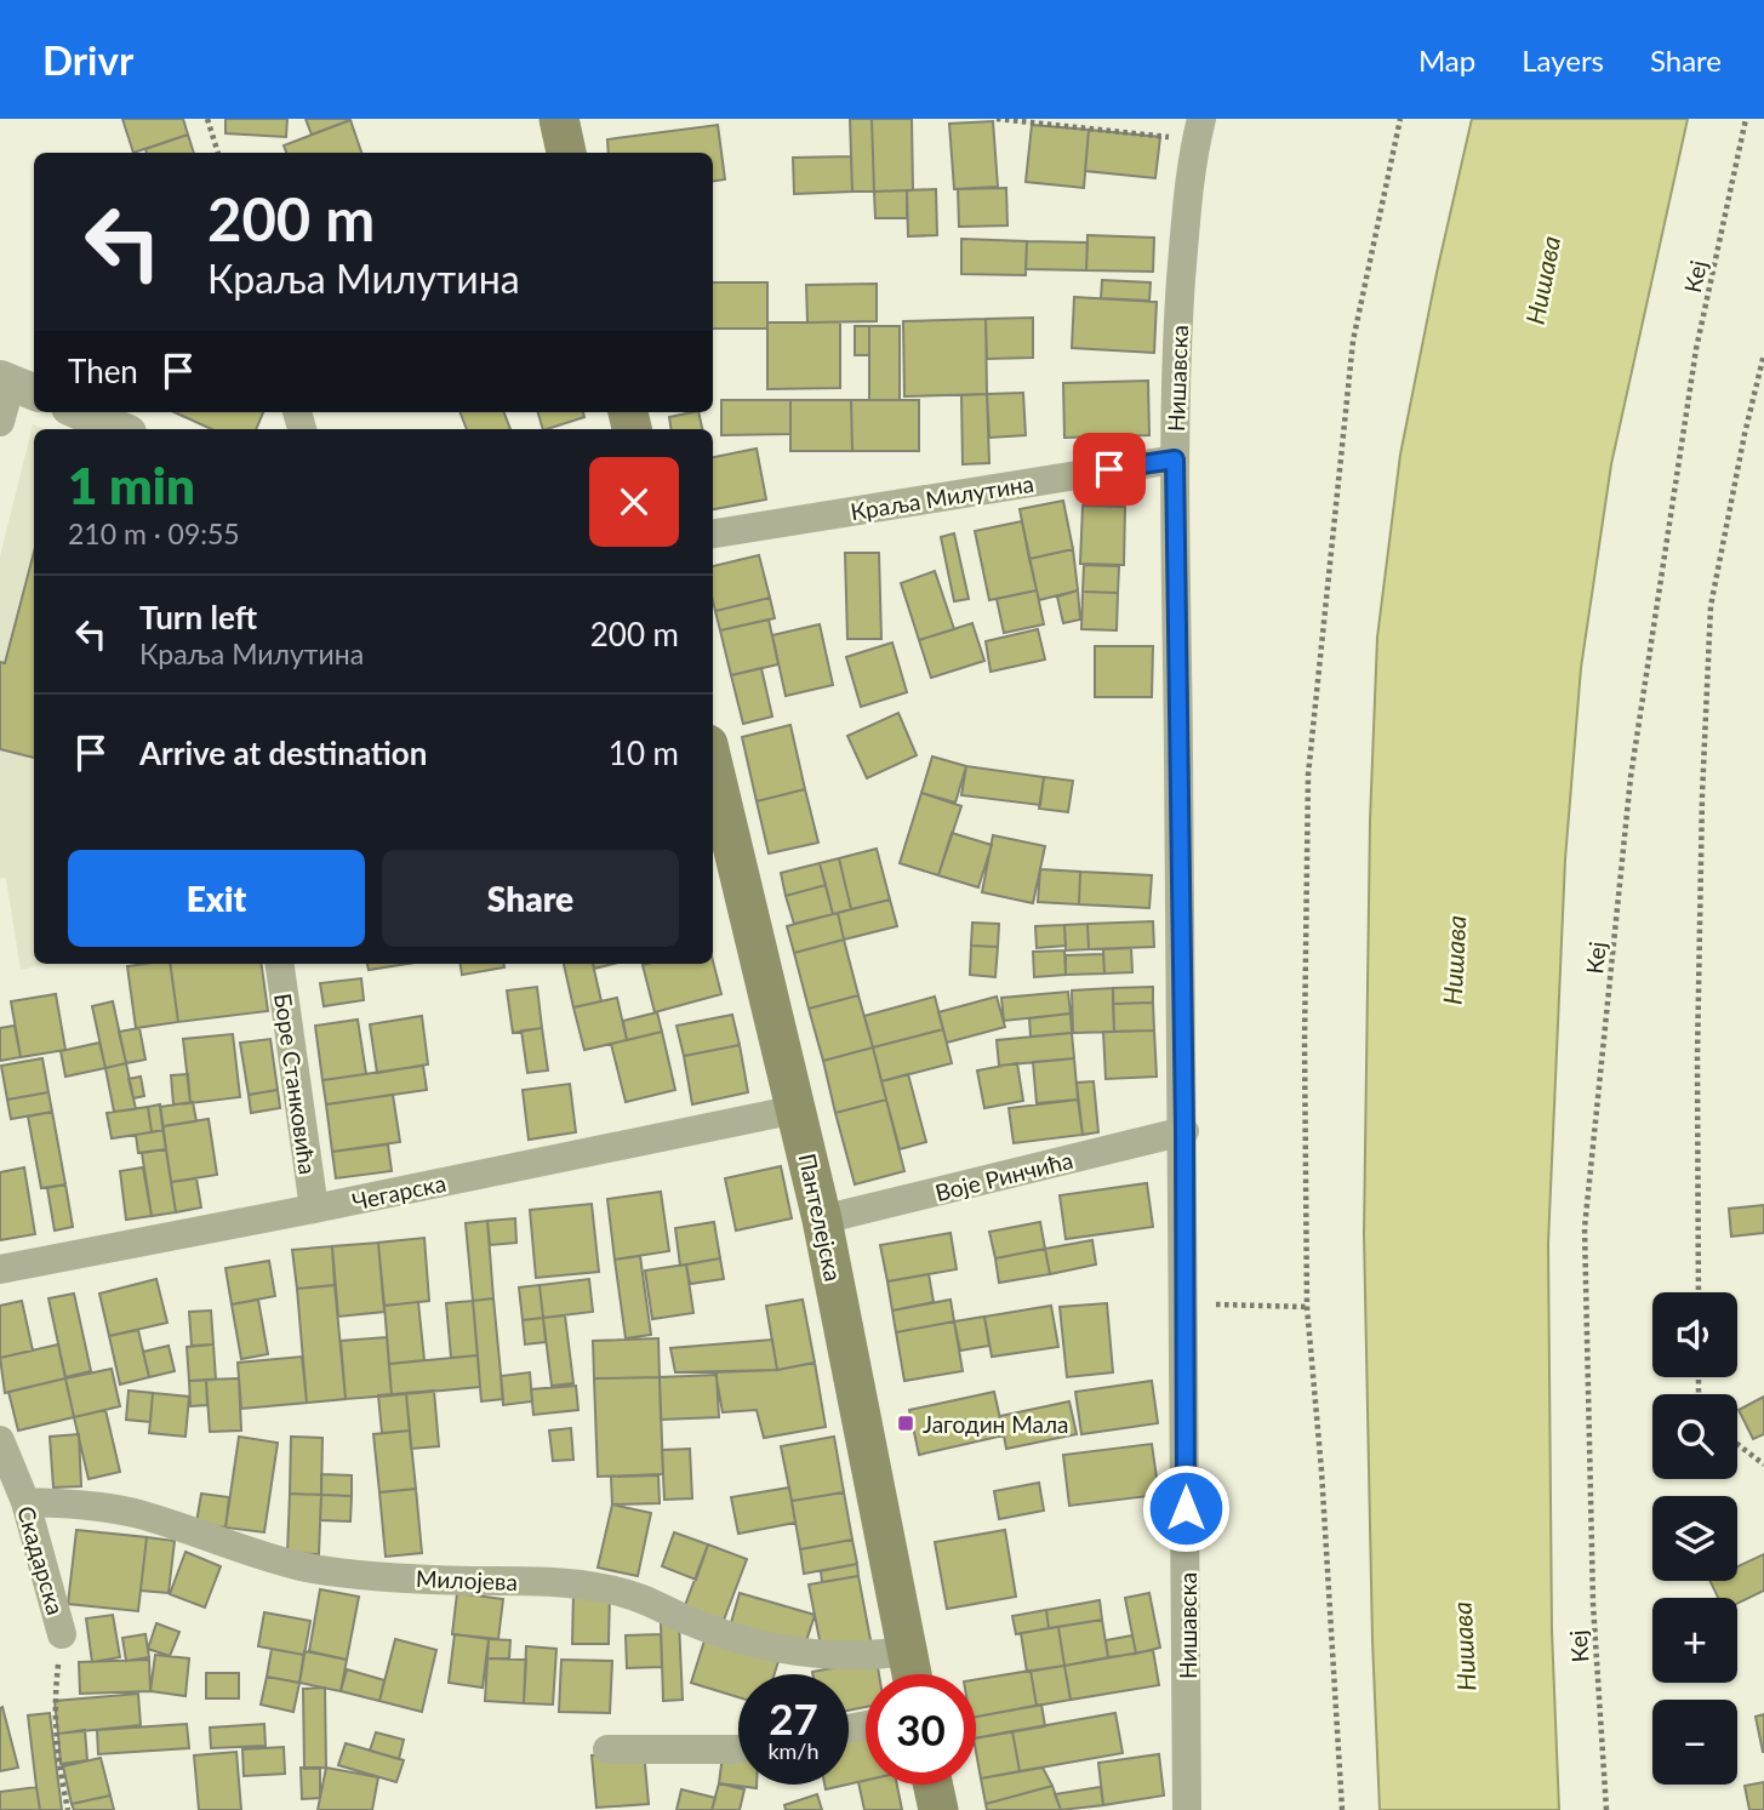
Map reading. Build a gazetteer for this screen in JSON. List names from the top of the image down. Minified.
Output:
{"streets":{"main road":["Пантелејска"],"street":["Нишавска","Краља Милутина","Боре Станковића","Воје Ринчића","Чегарска","Скадарска","Милојева"],"path":["Кеј"]},"crossings":[["Нишавска","Краља Милутина"],["Нишавска","Воје Ринчића"],["Боре Станковића","Чегарска"],["Воје Ринчића","Пантелејска"],["Чегарска","Пантелејска"],["Пантелејска","Милојева"],["Скадарска","Милојева"]],"water":["Нишава"],"places":{"transit":["Јагодин Мала"]},"page":{"header":"Drivr","nav":["Map","Layers","Share"],"turn":["200 m","Краља Милутина"],"then":"Then","heading":["1 min","210 m · 09:55"],"list":[{"name":"Turn left","note":"Краља Милутина","value":"200 m"},{"name":"Arrive at destination","value":"10 m"}],"buttons":["Exit","Share"],"map_buttons":["+","−"],"speed":"27 km/h","limit":"30"}}
